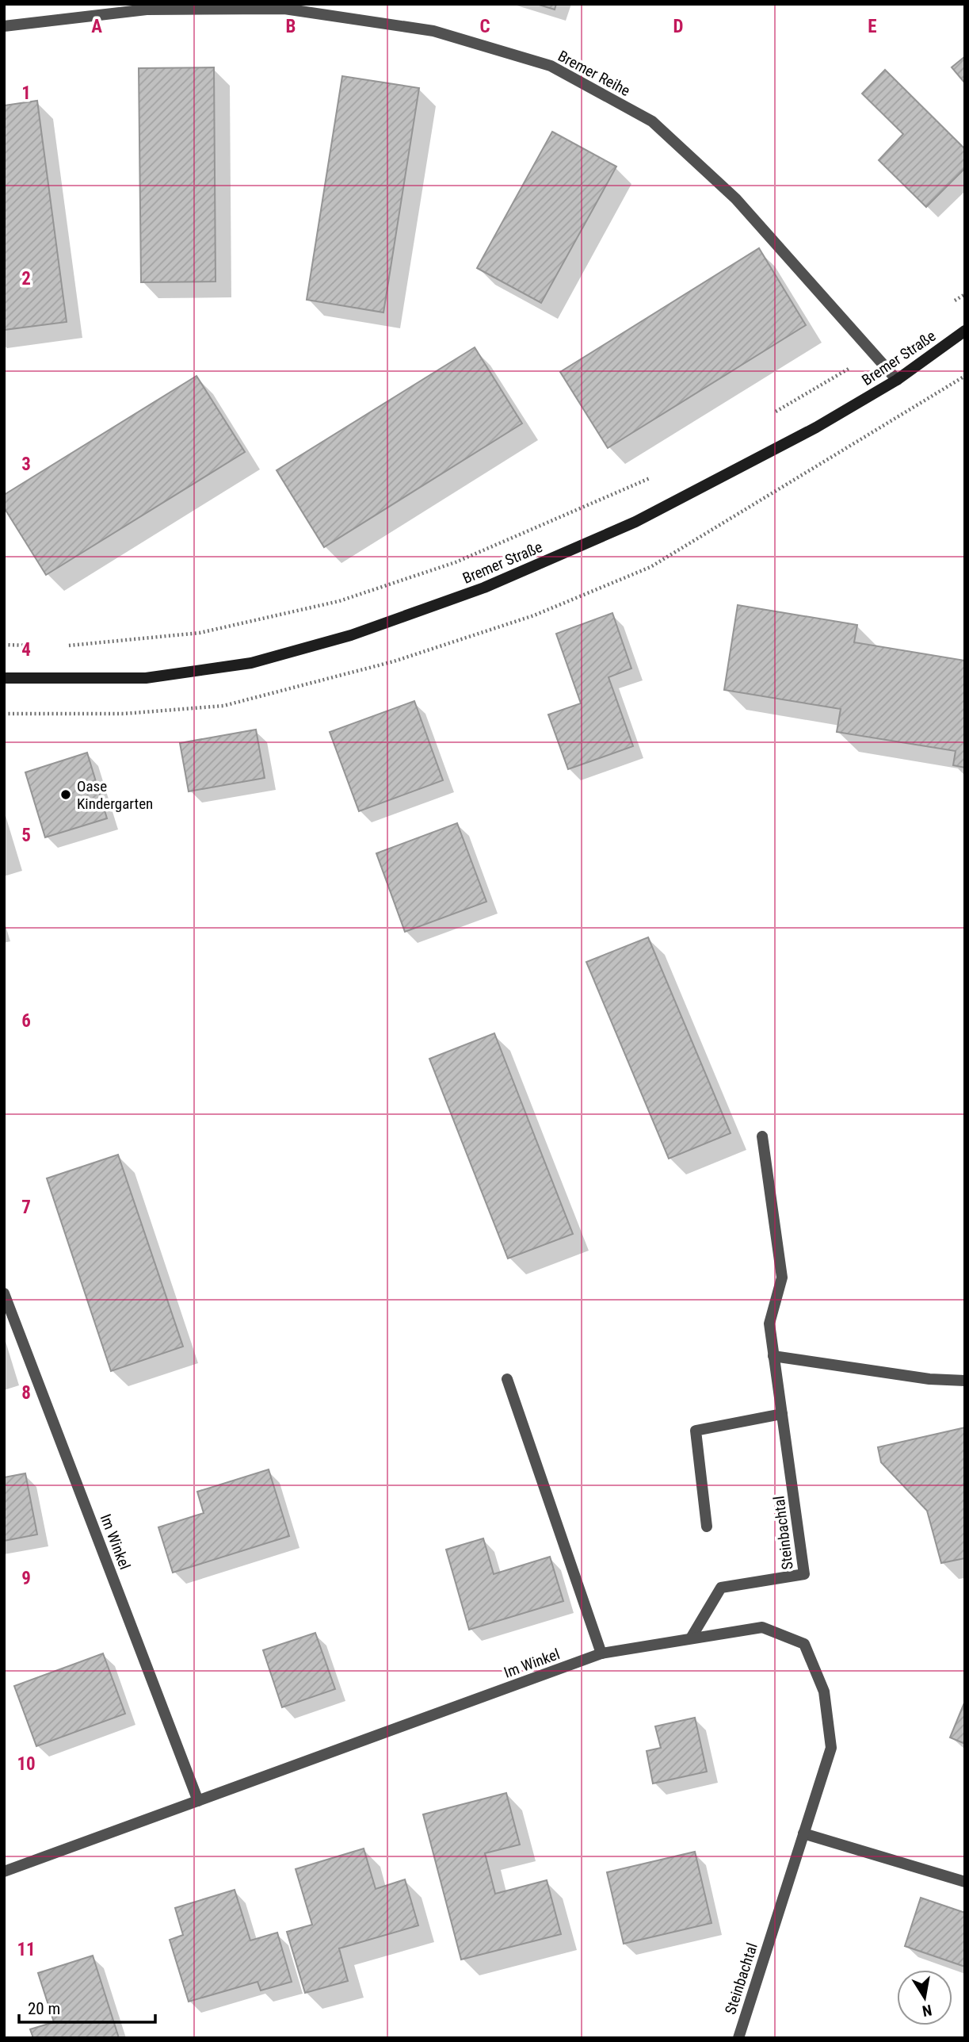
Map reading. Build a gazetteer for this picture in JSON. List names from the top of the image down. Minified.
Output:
{"streets":{"street":["Bremer Reihe","Bremer Straße","Steinbachtal","Im Winkel"]},"crossings":[["Bremer Reihe","Bremer Straße"],["Steinbachtal","Im Winkel"]],"places":["Oase Kindergarten"],"scale_bar":"20 m","north":"bottom","grid":{"columns":["A","B","C","D","E"],"rows":["1","2","3","4","5","6","7","8","9","10","11"]}}
